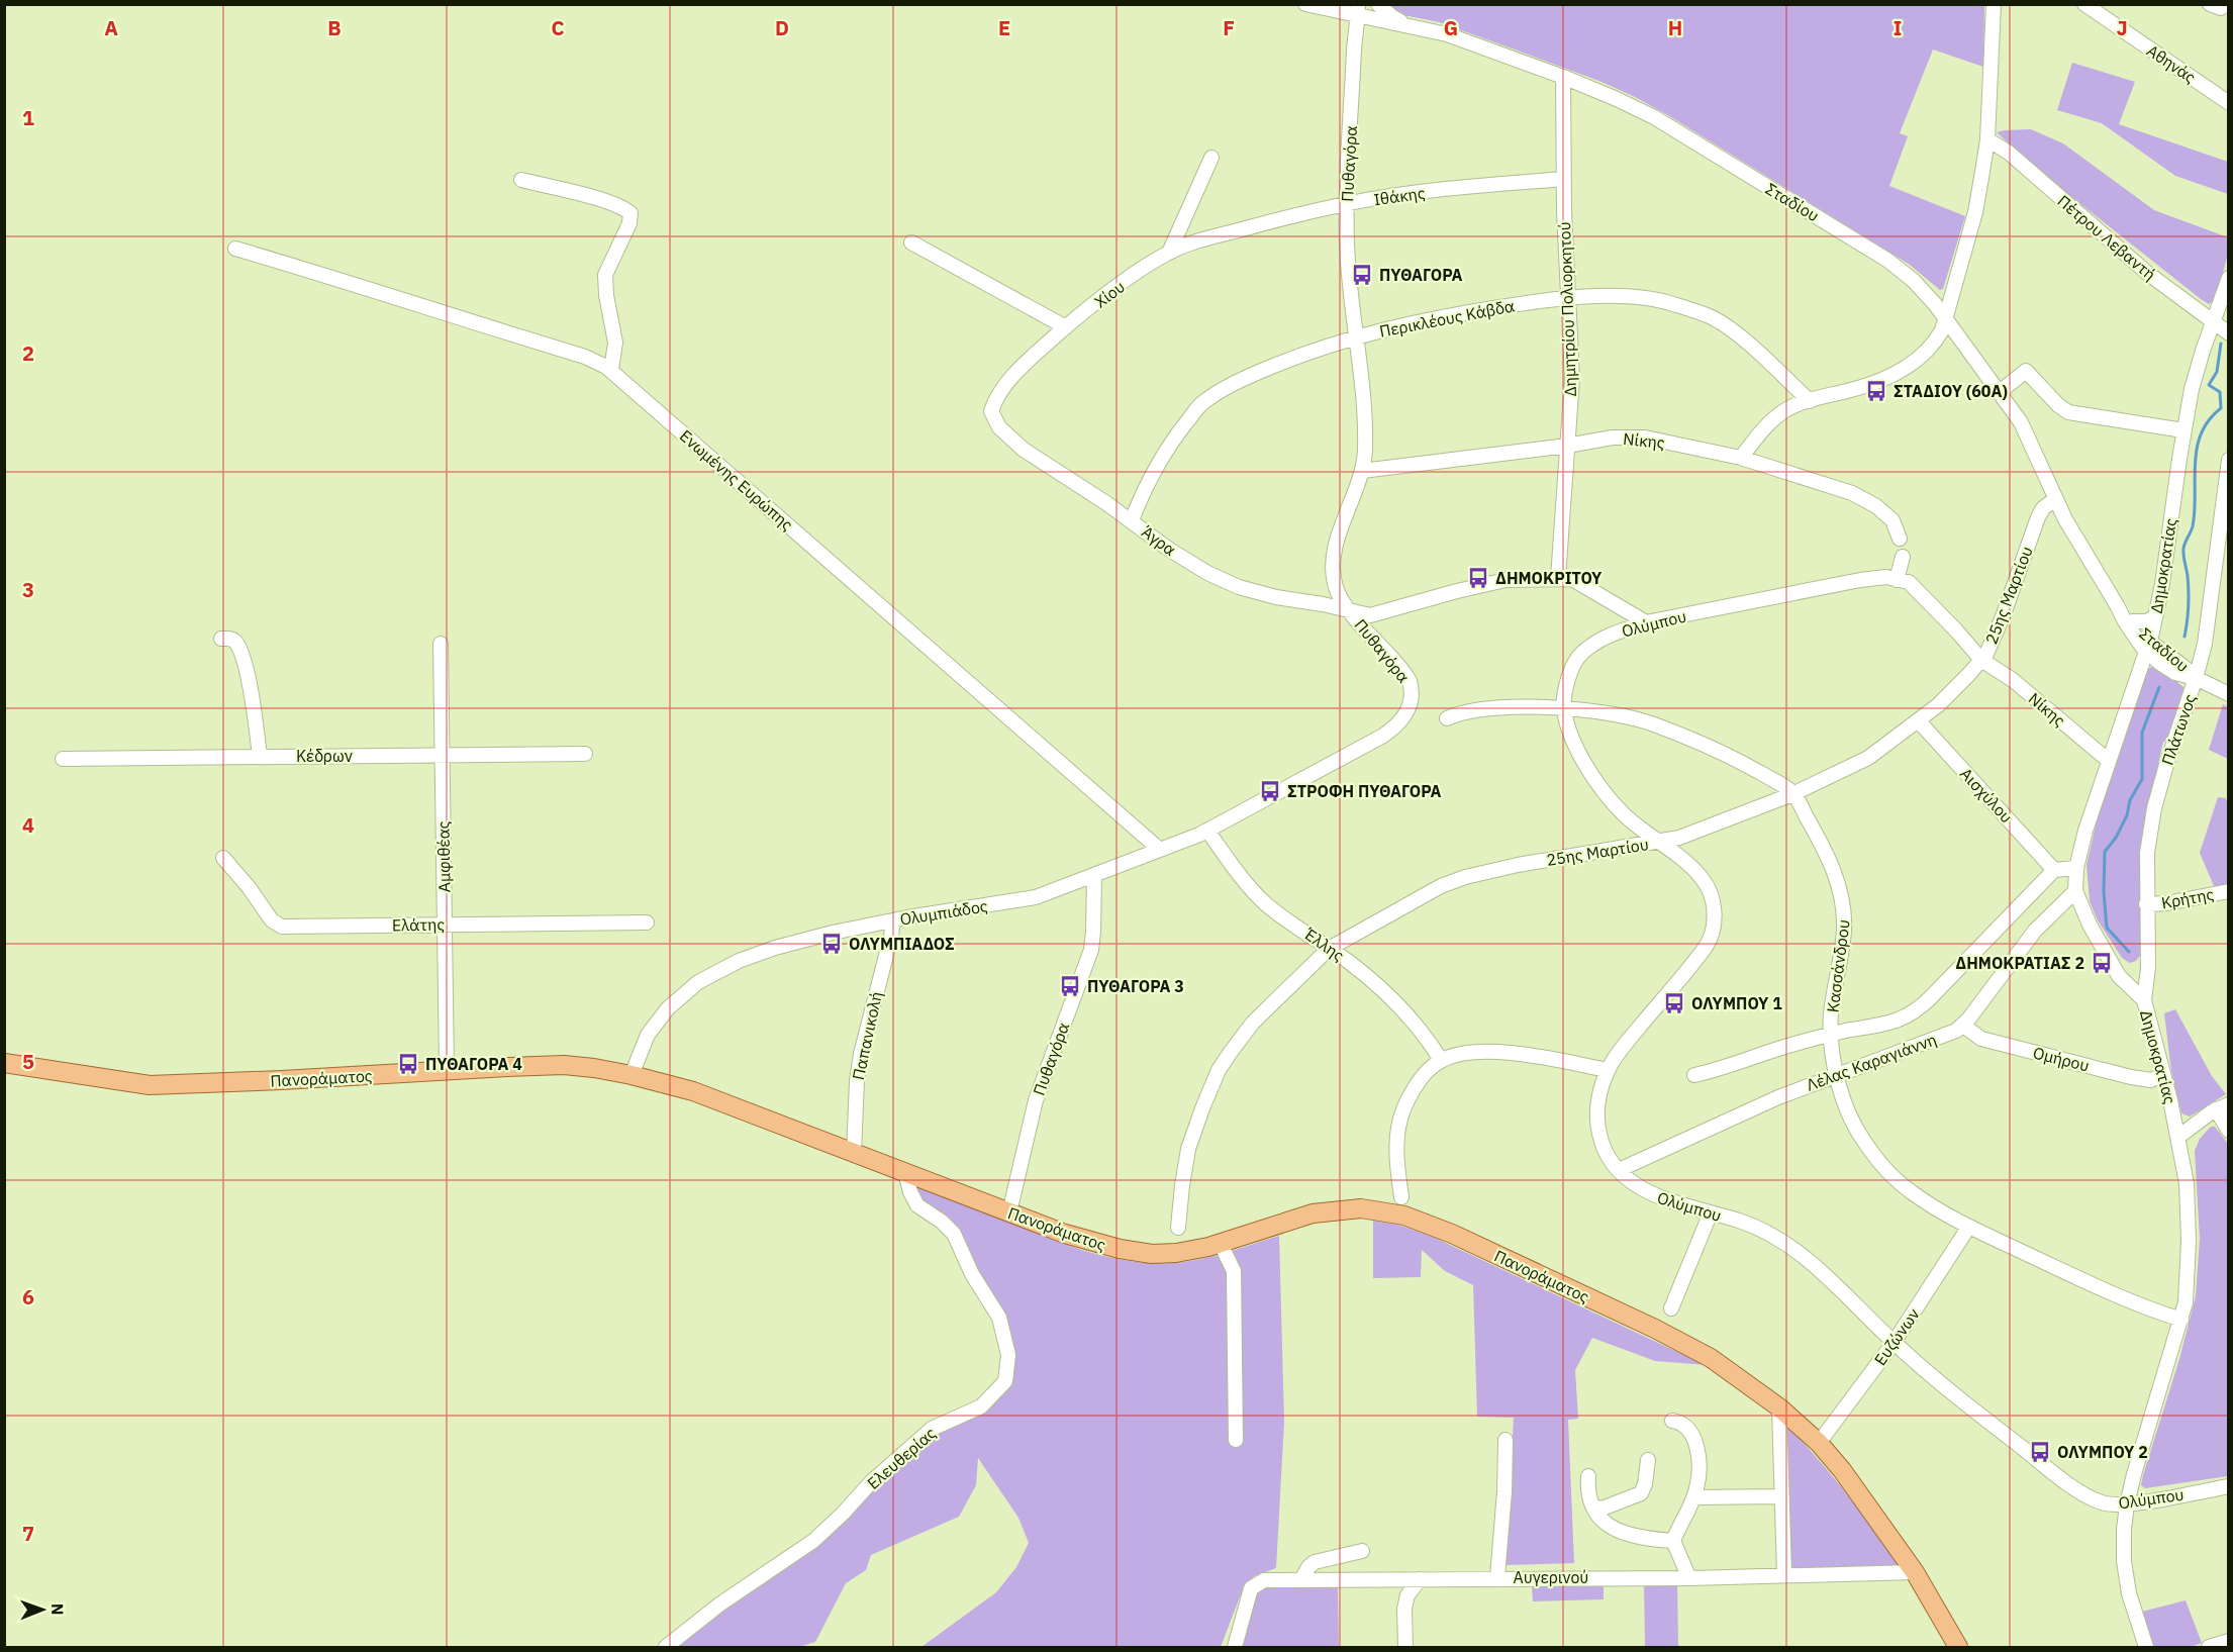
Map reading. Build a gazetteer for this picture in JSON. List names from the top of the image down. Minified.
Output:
{"streets":{"main road":["Πανοράματος"],"street":["Αθηνάς","Πυθαγόρα","Ιθάκης","Σταδίου","Πέτρου Λεβαντή","Χίου","Δημητρίου Πολιορκητού","Περικλέους Κάβδα","Νίκης","Ενωμένης Ευρώπης","Άγρα","Δημοκρατίας","25ης Μαρτίου","Ολύμπου","Πλάτωνος","Κέδρων","Αισχύλου","Αμφιθέας","Κρήτης","Ολυμπιάδος","Ελάτης","Έλλης","Κασσάνδρου","Παπανικολή","Ομήρου","Λέλας Καραγιάννη","Ευζώνων","Ελευθερίας","Αυγερινού"]},"crossings":[["Πυθαγόρα","Ιθάκης"],["Πυθαγόρα","Σταδίου"],["Πυθαγόρα","Περικλέους Κάβδα"],["Πυθαγόρα","Νίκης"],["Πυθαγόρα","Ενωμένης Ευρώπης"],["Πυθαγόρα","Άγρα"],["Πυθαγόρα","Ολυμπιάδος"],["Πυθαγόρα","Έλλης"],["Πυθαγόρα","Πανοράματος"],["Ιθάκης","Χίου"],["Ιθάκης","Δημητρίου Πολιορκητού"],["Σταδίου","Δημητρίου Πολιορκητού"],["Σταδίου","Δημοκρατίας"],["Σταδίου","25ης Μαρτίου"],["Σταδίου","Πλάτωνος"],["Πέτρου Λεβαντή","Δημοκρατίας"],["Χίου","Άγρα"],["Δημητρίου Πολιορκητού","Περικλέους Κάβδα"],["Δημητρίου Πολιορκητού","Νίκης"],["Δημητρίου Πολιορκητού","Άγρα"],["Περικλέους Κάβδα","Άγρα"],["Νίκης","Δημοκρατίας"],["Νίκης","25ης Μαρτίου"],["Νίκης","Ολύμπου"],["Δημοκρατίας","Ολύμπου"],["Δημοκρατίας","Πλάτωνος"],["Δημοκρατίας","Κασσάνδρου"],["Δημοκρατίας","Ομήρου"],["Δημοκρατίας","Λέλας Καραγιάννη"],["25ης Μαρτίου","Ολύμπου"],["25ης Μαρτίου","Αισχύλου"],["25ης Μαρτίου","Έλλης"],["25ης Μαρτίου","Κασσάνδρου"],["Ολύμπου","Κασσάνδρου"],["Ολύμπου","Λέλας Καραγιάννη"],["Ολύμπου","Ευζώνων"],["Πλάτωνος","Κρήτης"],["Κέδρων","Αμφιθέας"],["Αισχύλου","Λέλας Καραγιάννη"],["Αμφιθέας","Ελάτης"],["Αμφιθέας","Πανοράματος"],["Ολυμπιάδος","Παπανικολή"],["Ολυμπιάδος","Πανοράματος"],["Κασσάνδρου","Λέλας Καραγιάννη"],["Κασσάνδρου","Ευζώνων"],["Παπανικολή","Πανοράματος"],["Ομήρου","Λέλας Καραγιάννη"],["Πανοράματος","Ευζώνων"],["Πανοράματος","Ελευθερίας"],["Πανοράματος","Αυγερινού"]],"places":{"bus stop":["ΠΥΘΑΓΟΡΑ","ΣΤΑΔΙΟΥ (60A)","ΔΗΜΟΚΡΙΤΟΥ","ΣΤΡΟΦΗ ΠΥΘΑΓΟΡΑ","ΟΛΥΜΠΙΑΔΟΣ","ΔΗΜΟΚΡΑΤΙΑΣ 2","ΠΥΘΑΓΟΡΑ 3","ΟΛΥΜΠΟΥ 1","ΠΥΘΑΓΟΡΑ 4","ΟΛΥΜΠΟΥ 2"]},"north":"right","grid":{"columns":["A","B","C","D","E","F","G","H","I","J"],"rows":["1","2","3","4","5","6","7"]}}
